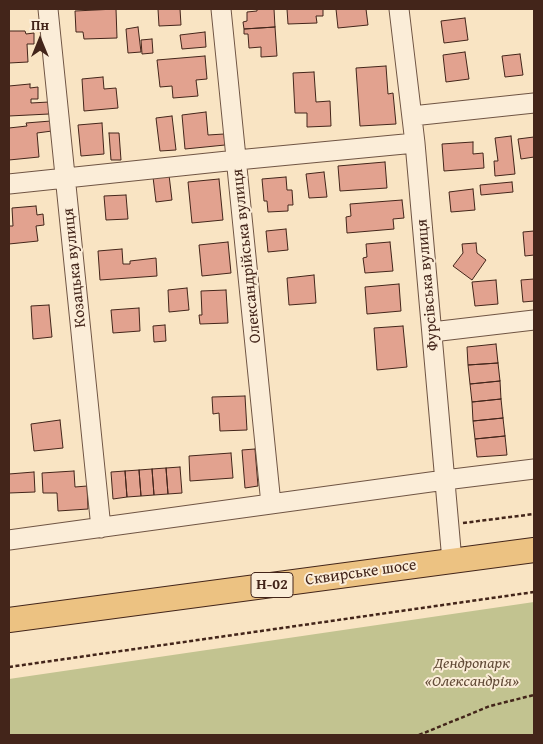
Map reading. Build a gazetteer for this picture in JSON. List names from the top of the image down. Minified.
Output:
{"streets":{"main road":["Сквирське шосе","Н-02"],"street":["Олександрійська вулиця","Козацька вулиця","Фурсівська вулиця"]},"crossings":[["Фурсівська вулиця","Сквирське шосе"]],"parks":["Дендропарк «Олександрія»"],"north":"top"}
